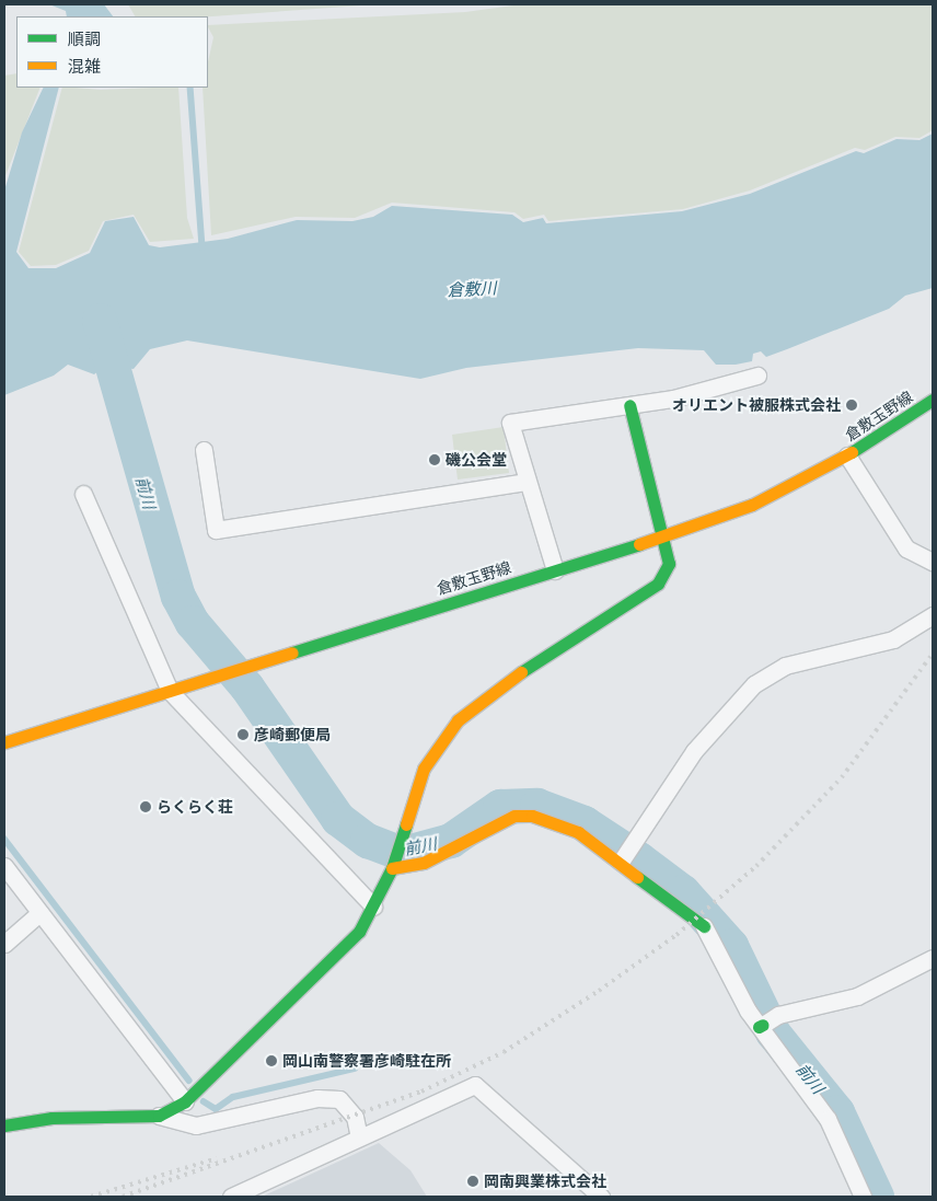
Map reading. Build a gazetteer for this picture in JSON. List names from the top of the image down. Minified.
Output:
{"streets":{"street":["倉敷玉野線"]},"water":["倉敷川","前川"],"places":["オリエント被服株式会社","磯公会堂","彦崎郵便局","らくらく荘","岡山南警察署彦崎駐在所","岡南興業株式会社"],"legend":["順調","混雑"]}
